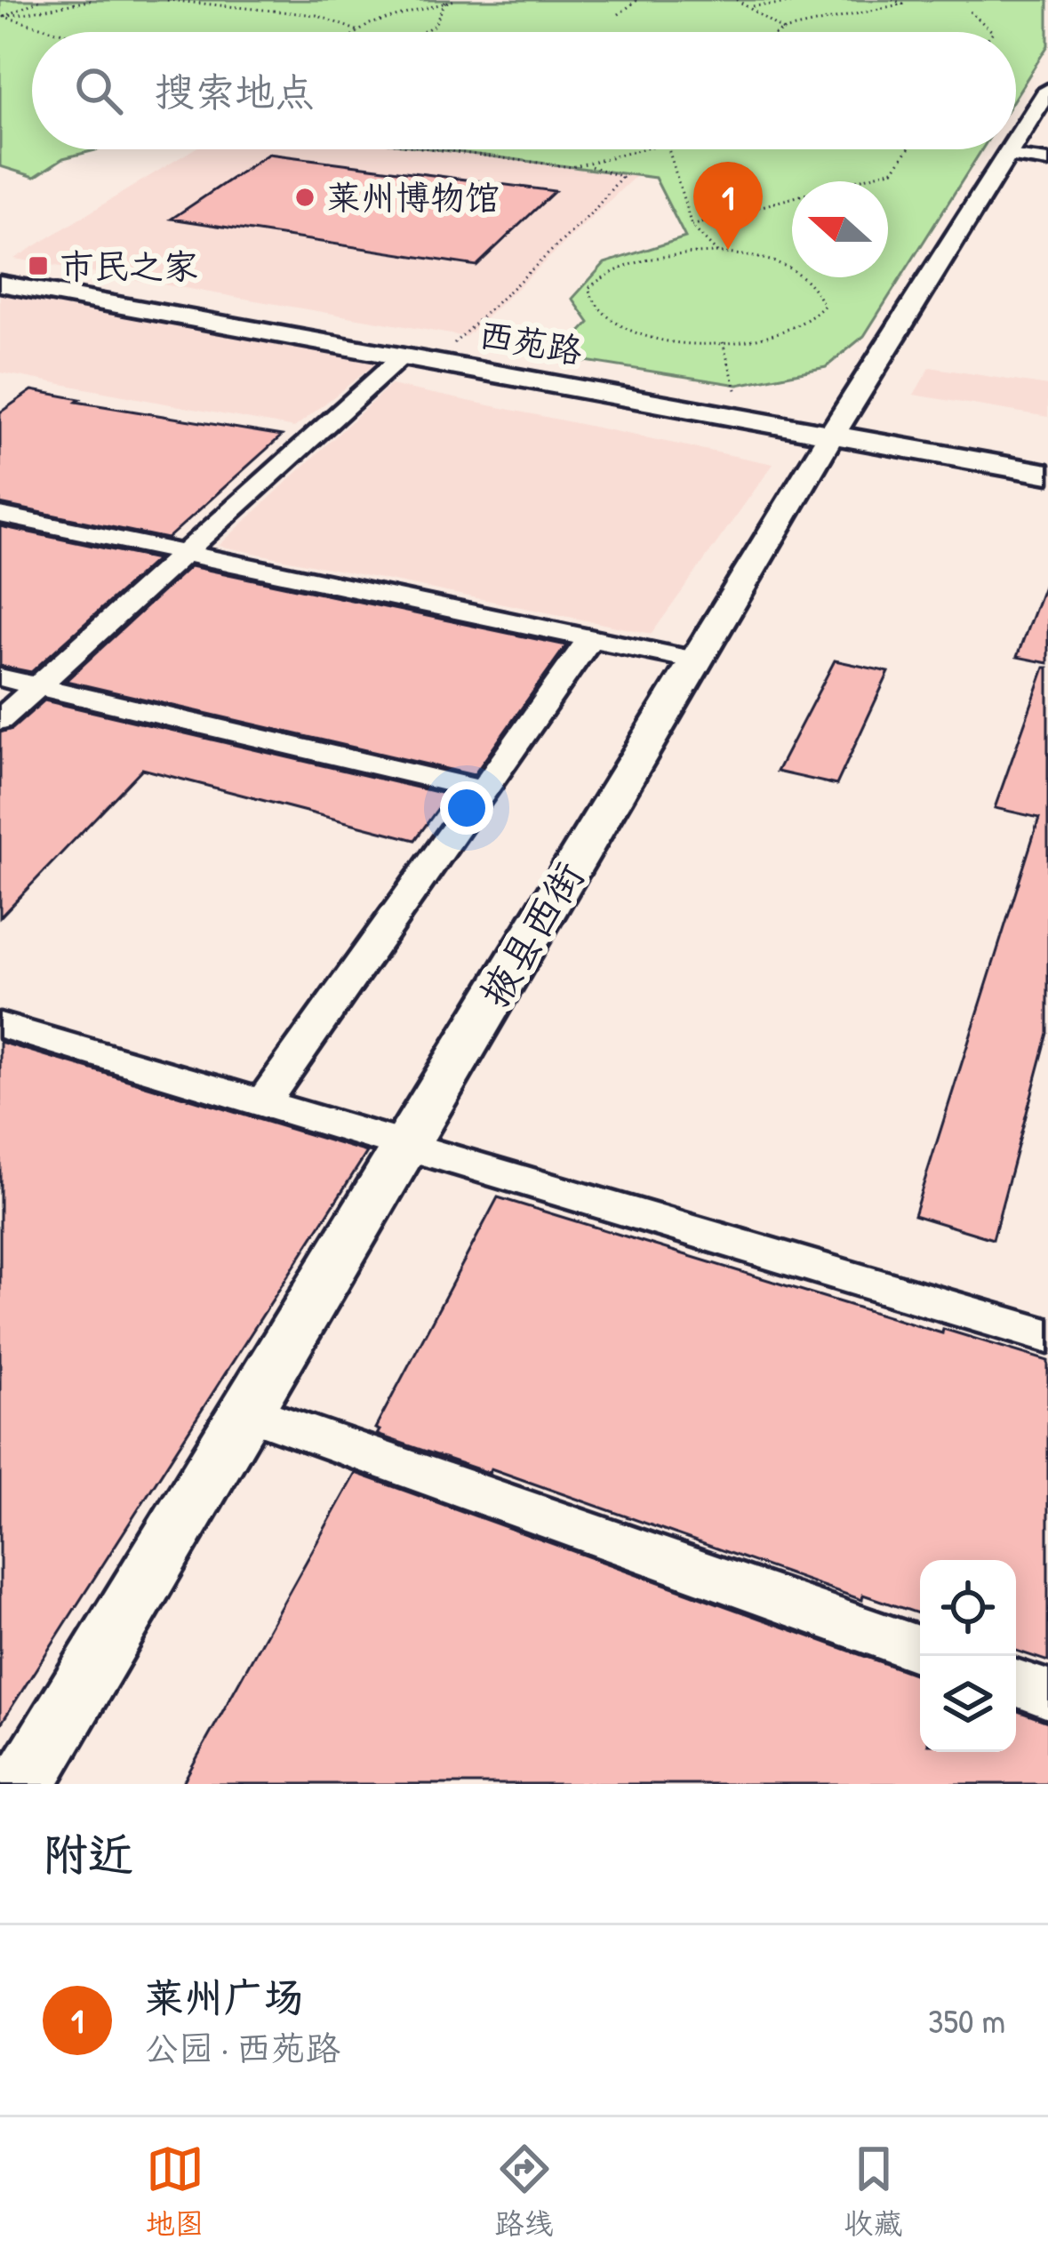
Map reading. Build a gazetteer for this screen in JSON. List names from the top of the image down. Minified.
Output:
{"streets":{"main road":["西苑路","掖县西街"]},"crossings":[["西苑路","掖县西街"]],"places":{"other":["莱州博物馆"],"transit":["市民之家"]},"north":"left","page":{"search":"搜索地点","pins":"1","heading":"附近","list":[{"mark":"1","name":"莱州广场","note":"公园 · 西苑路","value":"350 m"}],"nav":["地图","路线","收藏"]}}
